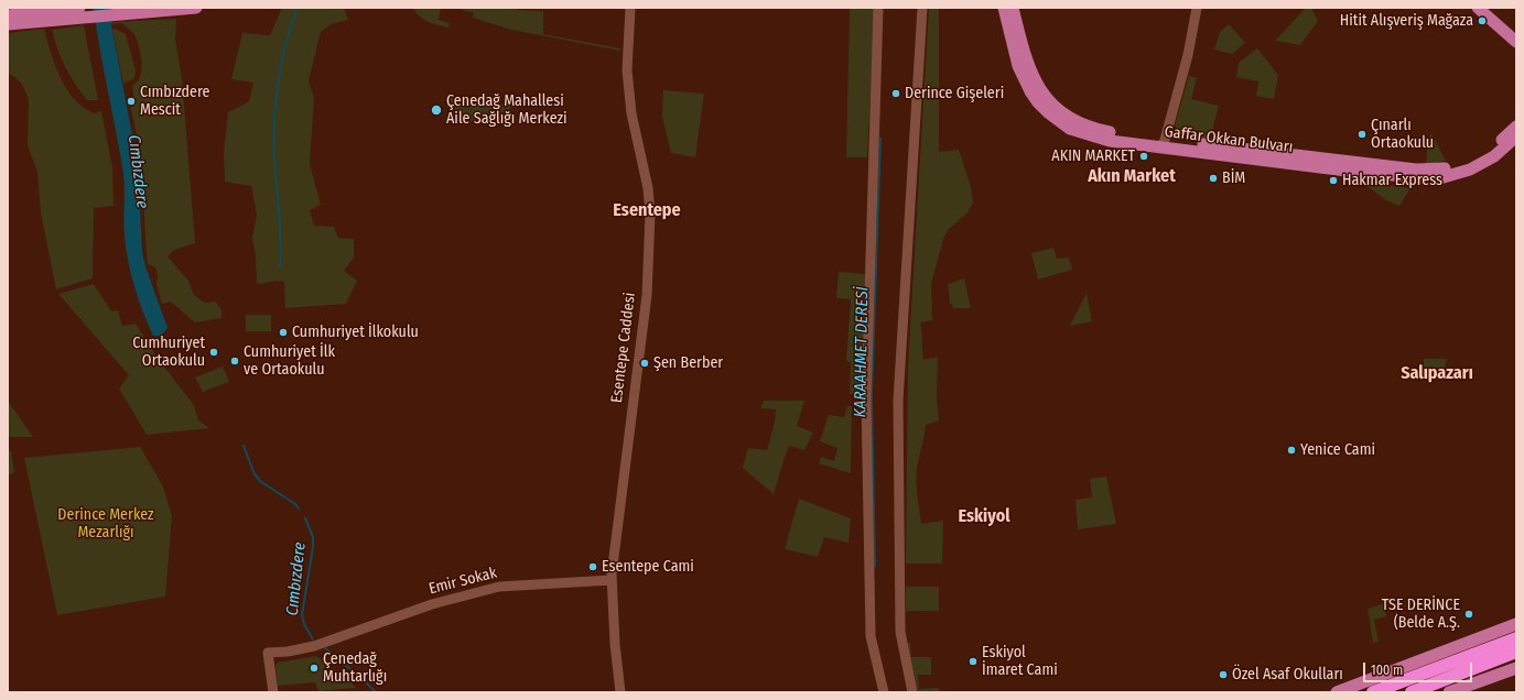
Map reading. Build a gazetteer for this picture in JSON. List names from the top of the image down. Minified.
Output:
{"streets":{"main road":["Gaffar Okkan Bulvarı"],"street":["Esentepe Caddesi","Emir Sokak"]},"crossings":[["Esentepe Caddesi","Emir Sokak"]],"districts":["Akın Market","Esentepe","Salıpazarı","Eskiyol"],"water":["Cımbızdere","KARAAHMET DERESİ"],"parks":["Derince Merkez Mezarlığı"],"places":["Hitit Alışveriş Mağaza","Derince Gişeleri","Cımbızdere Mescit","Çenedağ Mahallesi Aile Sağlığı Merkezi","Çınarlı Ortaokulu","AKIN MARKET","BİM","Hakmar Express","Cumhuriyet İlkokulu","Cumhuriyet Ortaokulu","Cumhuriyet İlk ve Ortaokulu","Şen Berber","Yenice Cami","Esentepe Cami","TSE DERİNCE (Belde A.Ş.","Eskiyol İmaret Cami","Çenedağ Muhtarlığı","Özel Asaf Okulları"],"scale_bar":"100 m"}
